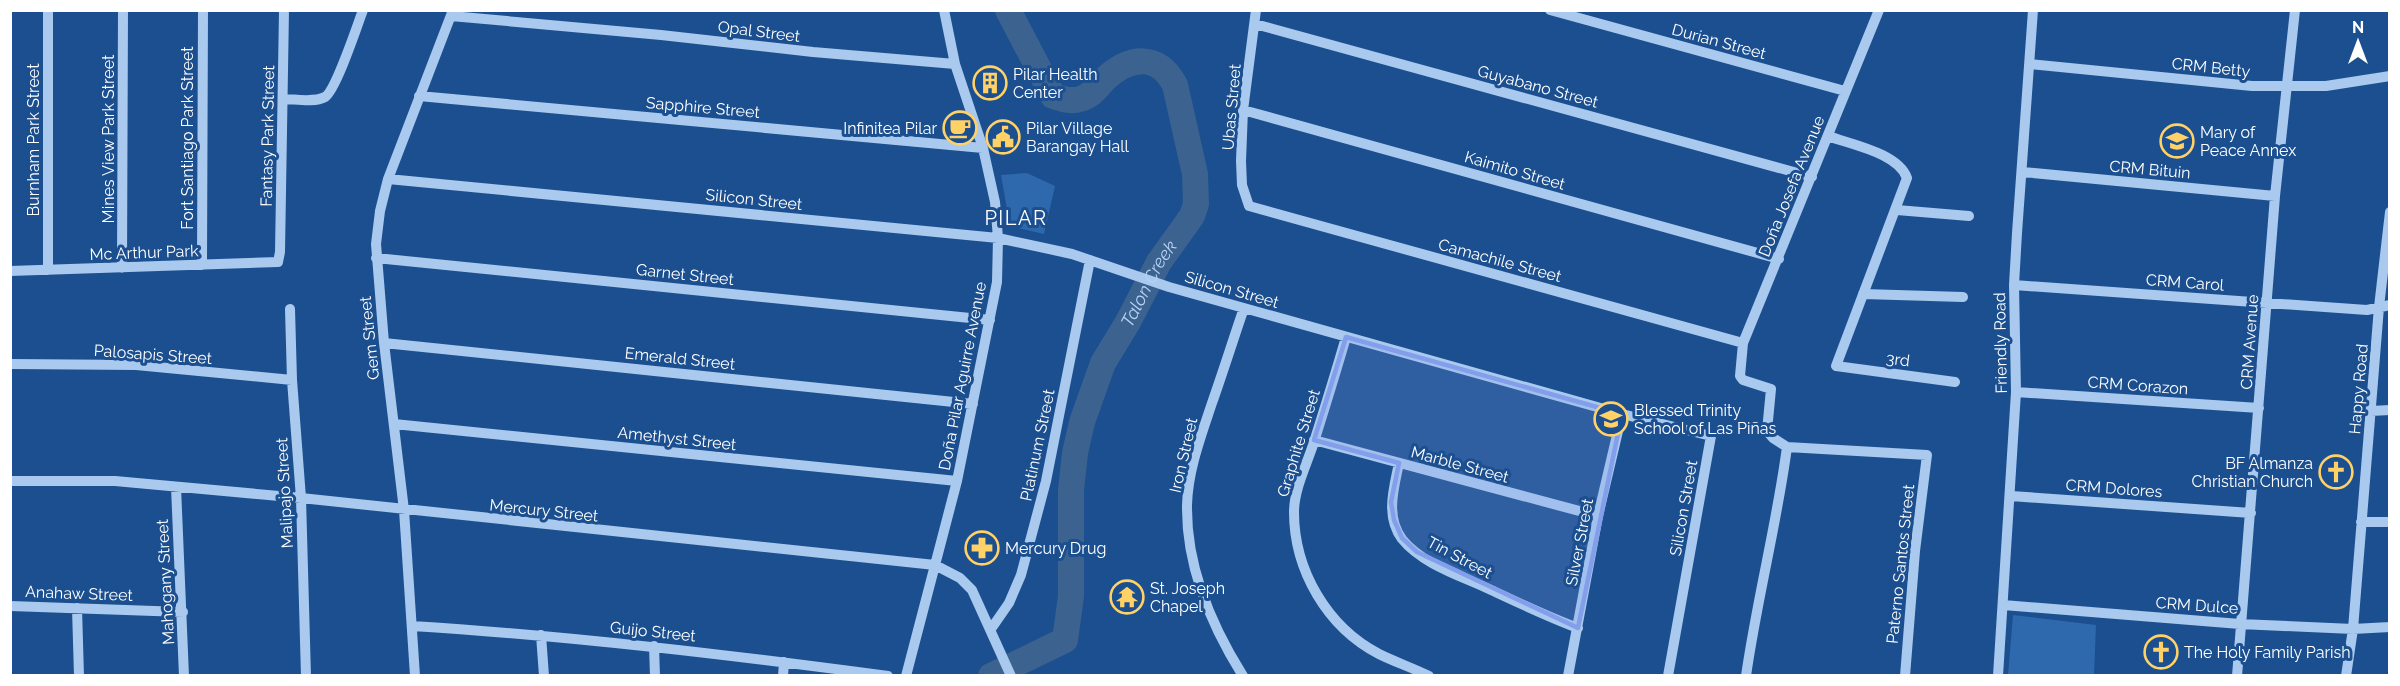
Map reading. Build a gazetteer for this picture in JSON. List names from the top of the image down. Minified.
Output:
{"streets":{"street":["Opal Street","Durian Street","CRM Betty","Guyabano Street","Sapphire Street","Ubas Street","Fantasy Park Street","Fort Santiago Park Street","Mines View Park Street","Burnham Park Street","CRM Bituin","Kaimito Street","Doña Josefa Avenue","Silicon Street","Mc Arthur Park","Camachile Street","Garnet Street","CRM Carol","Gem Street","CRM Avenue","Friendly Road","Palosapis Street","Emerald Street","3rd","Doña Pilar Aguirre Avenue","CRM Corazon","Happy Road","Amethyst Street","Graphite Street","Platinum Street","Iron Street","Marble Street","CRM Dolores","Malipajo Street","Mercury Street","Silver Street","Tin Street","Paterno Santos Street","Mahogany Street","Anahaw Street","CRM Dulce","Guijo Street"]},"crossings":[["Opal Street","Gem Street"],["Opal Street","Doña Pilar Aguirre Avenue"],["Durian Street","Doña Josefa Avenue"],["CRM Betty","CRM Avenue"],["CRM Betty","Friendly Road"],["Guyabano Street","Ubas Street"],["Guyabano Street","Doña Josefa Avenue"],["Sapphire Street","Gem Street"],["Sapphire Street","Doña Pilar Aguirre Avenue"],["Ubas Street","Kaimito Street"],["Ubas Street","Camachile Street"],["Fantasy Park Street","Mc Arthur Park"],["Fort Santiago Park Street","Mc Arthur Park"],["Mines View Park Street","Mc Arthur Park"],["Burnham Park Street","Mc Arthur Park"],["CRM Bituin","CRM Avenue"],["CRM Bituin","Friendly Road"],["Kaimito Street","Doña Josefa Avenue"],["Doña Josefa Avenue","Camachile Street"],["Doña Josefa Avenue","Paterno Santos Street"],["Silicon Street","Gem Street"],["Silicon Street","Doña Pilar Aguirre Avenue"],["Silicon Street","Graphite Street"],["Silicon Street","Platinum Street"],["Silicon Street","Iron Street"],["Silicon Street","Silver Street"],["Garnet Street","Gem Street"],["Garnet Street","Doña Pilar Aguirre Avenue"],["CRM Carol","CRM Avenue"],["CRM Carol","Friendly Road"],["CRM Carol","Happy Road"],["Gem Street","Emerald Street"],["Gem Street","Amethyst Street"],["Gem Street","Mercury Street"],["Gem Street","Guijo Street"],["CRM Avenue","CRM Corazon"],["CRM Avenue","CRM Dolores"],["CRM Avenue","CRM Dulce"],["Friendly Road","CRM Corazon"],["Friendly Road","CRM Dolores"],["Friendly Road","CRM Dulce"],["Palosapis Street","Malipajo Street"],["Emerald Street","Doña Pilar Aguirre Avenue"],["Doña Pilar Aguirre Avenue","Amethyst Street"],["Doña Pilar Aguirre Avenue","Mercury Street"],["Happy Road","CRM Dulce"],["Graphite Street","Marble Street"],["Platinum Street","Mercury Street"],["Marble Street","Silver Street"],["Marble Street","Tin Street"],["Malipajo Street","Mercury Street"],["Mercury Street","Mahogany Street"],["Silver Street","Tin Street"],["Mahogany Street","Anahaw Street"]],"districts":["PILAR"],"water":["Talon Creek"],"places":{"building":["Pilar Health Center"],"cafe":["Infinitea Pilar"],"public building":["Pilar Village Barangay Hall"],"school or university":["Mary of Peace Annex","Blessed Trinity School of Las Piñas"],"church":["BF Almanza Christian Church","The Holy Family Parish"],"pharmacy":["Mercury Drug"],"temple":["St. Joseph Chapel"]},"north":"top"}
